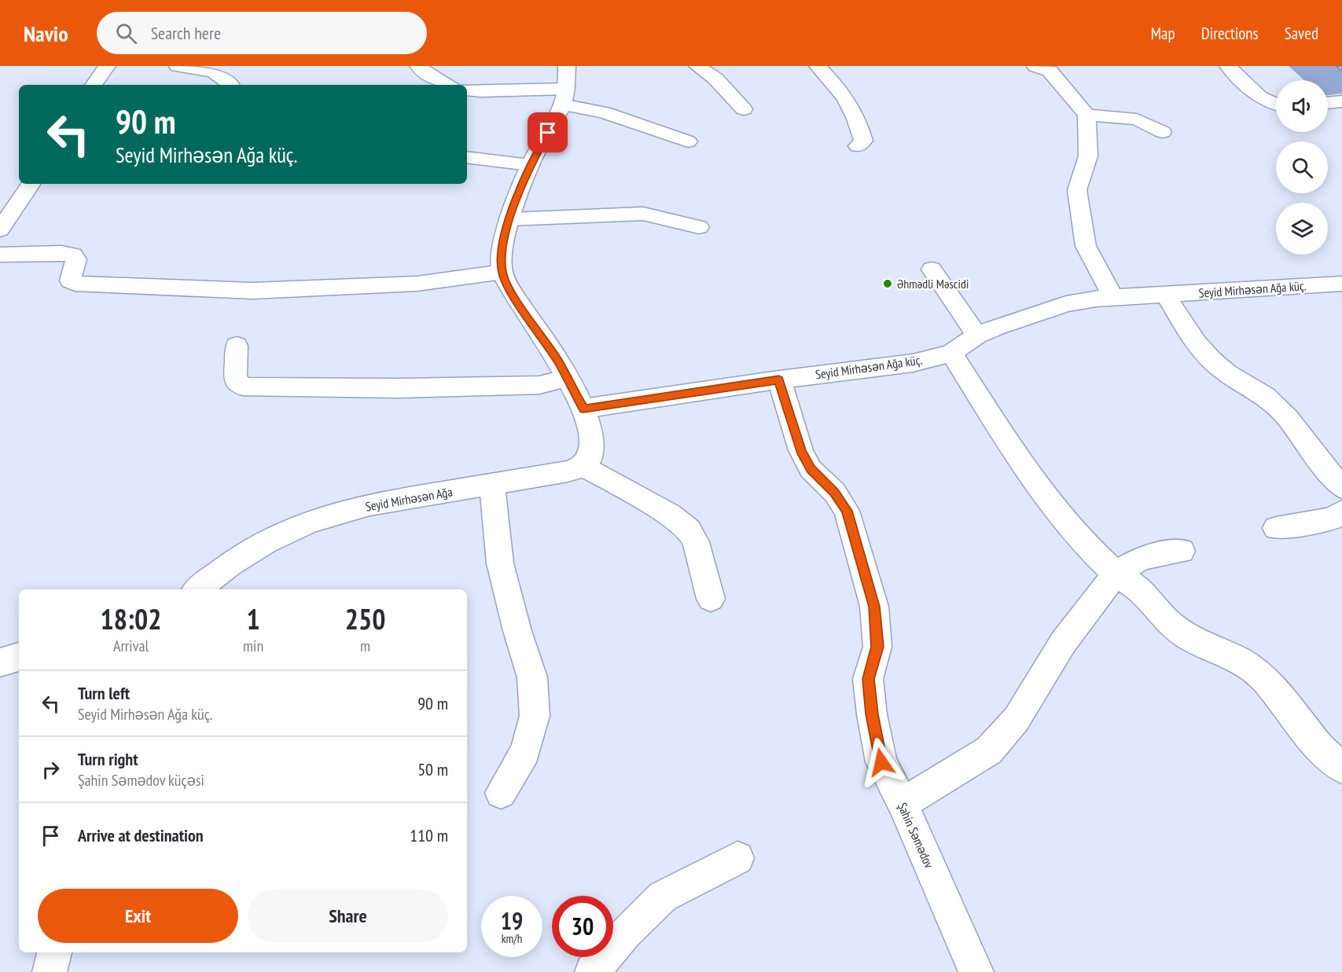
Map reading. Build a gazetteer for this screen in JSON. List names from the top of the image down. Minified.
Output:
{"streets":{"street":["Seyid Mirhəsən Ağa küç.","Seyid Mirhəsən Ağa","Şahin Səmədov"]},"crossings":[["Seyid Mirhəsən Ağa küç.","Şahin Səmədov"]],"places":["Әhmәdli Mәscidi"],"page":{"header":"Navio","search":"Search here","nav":["Map","Directions","Saved"],"turn":["90 m","Seyid Mirhəsən Ağa küç."],"eta":["18:02","Arrival","1","min","250","m"],"list":[{"name":"Turn left","note":"Seyid Mirhəsən Ağa küç.","value":"90 m"},{"name":"Turn right","note":"Şahin Səmədov küçəsi","value":"50 m"},{"name":"Arrive at destination","value":"110 m"}],"buttons":["Exit","Share"],"speed":"19 km/h","limit":"30"}}
